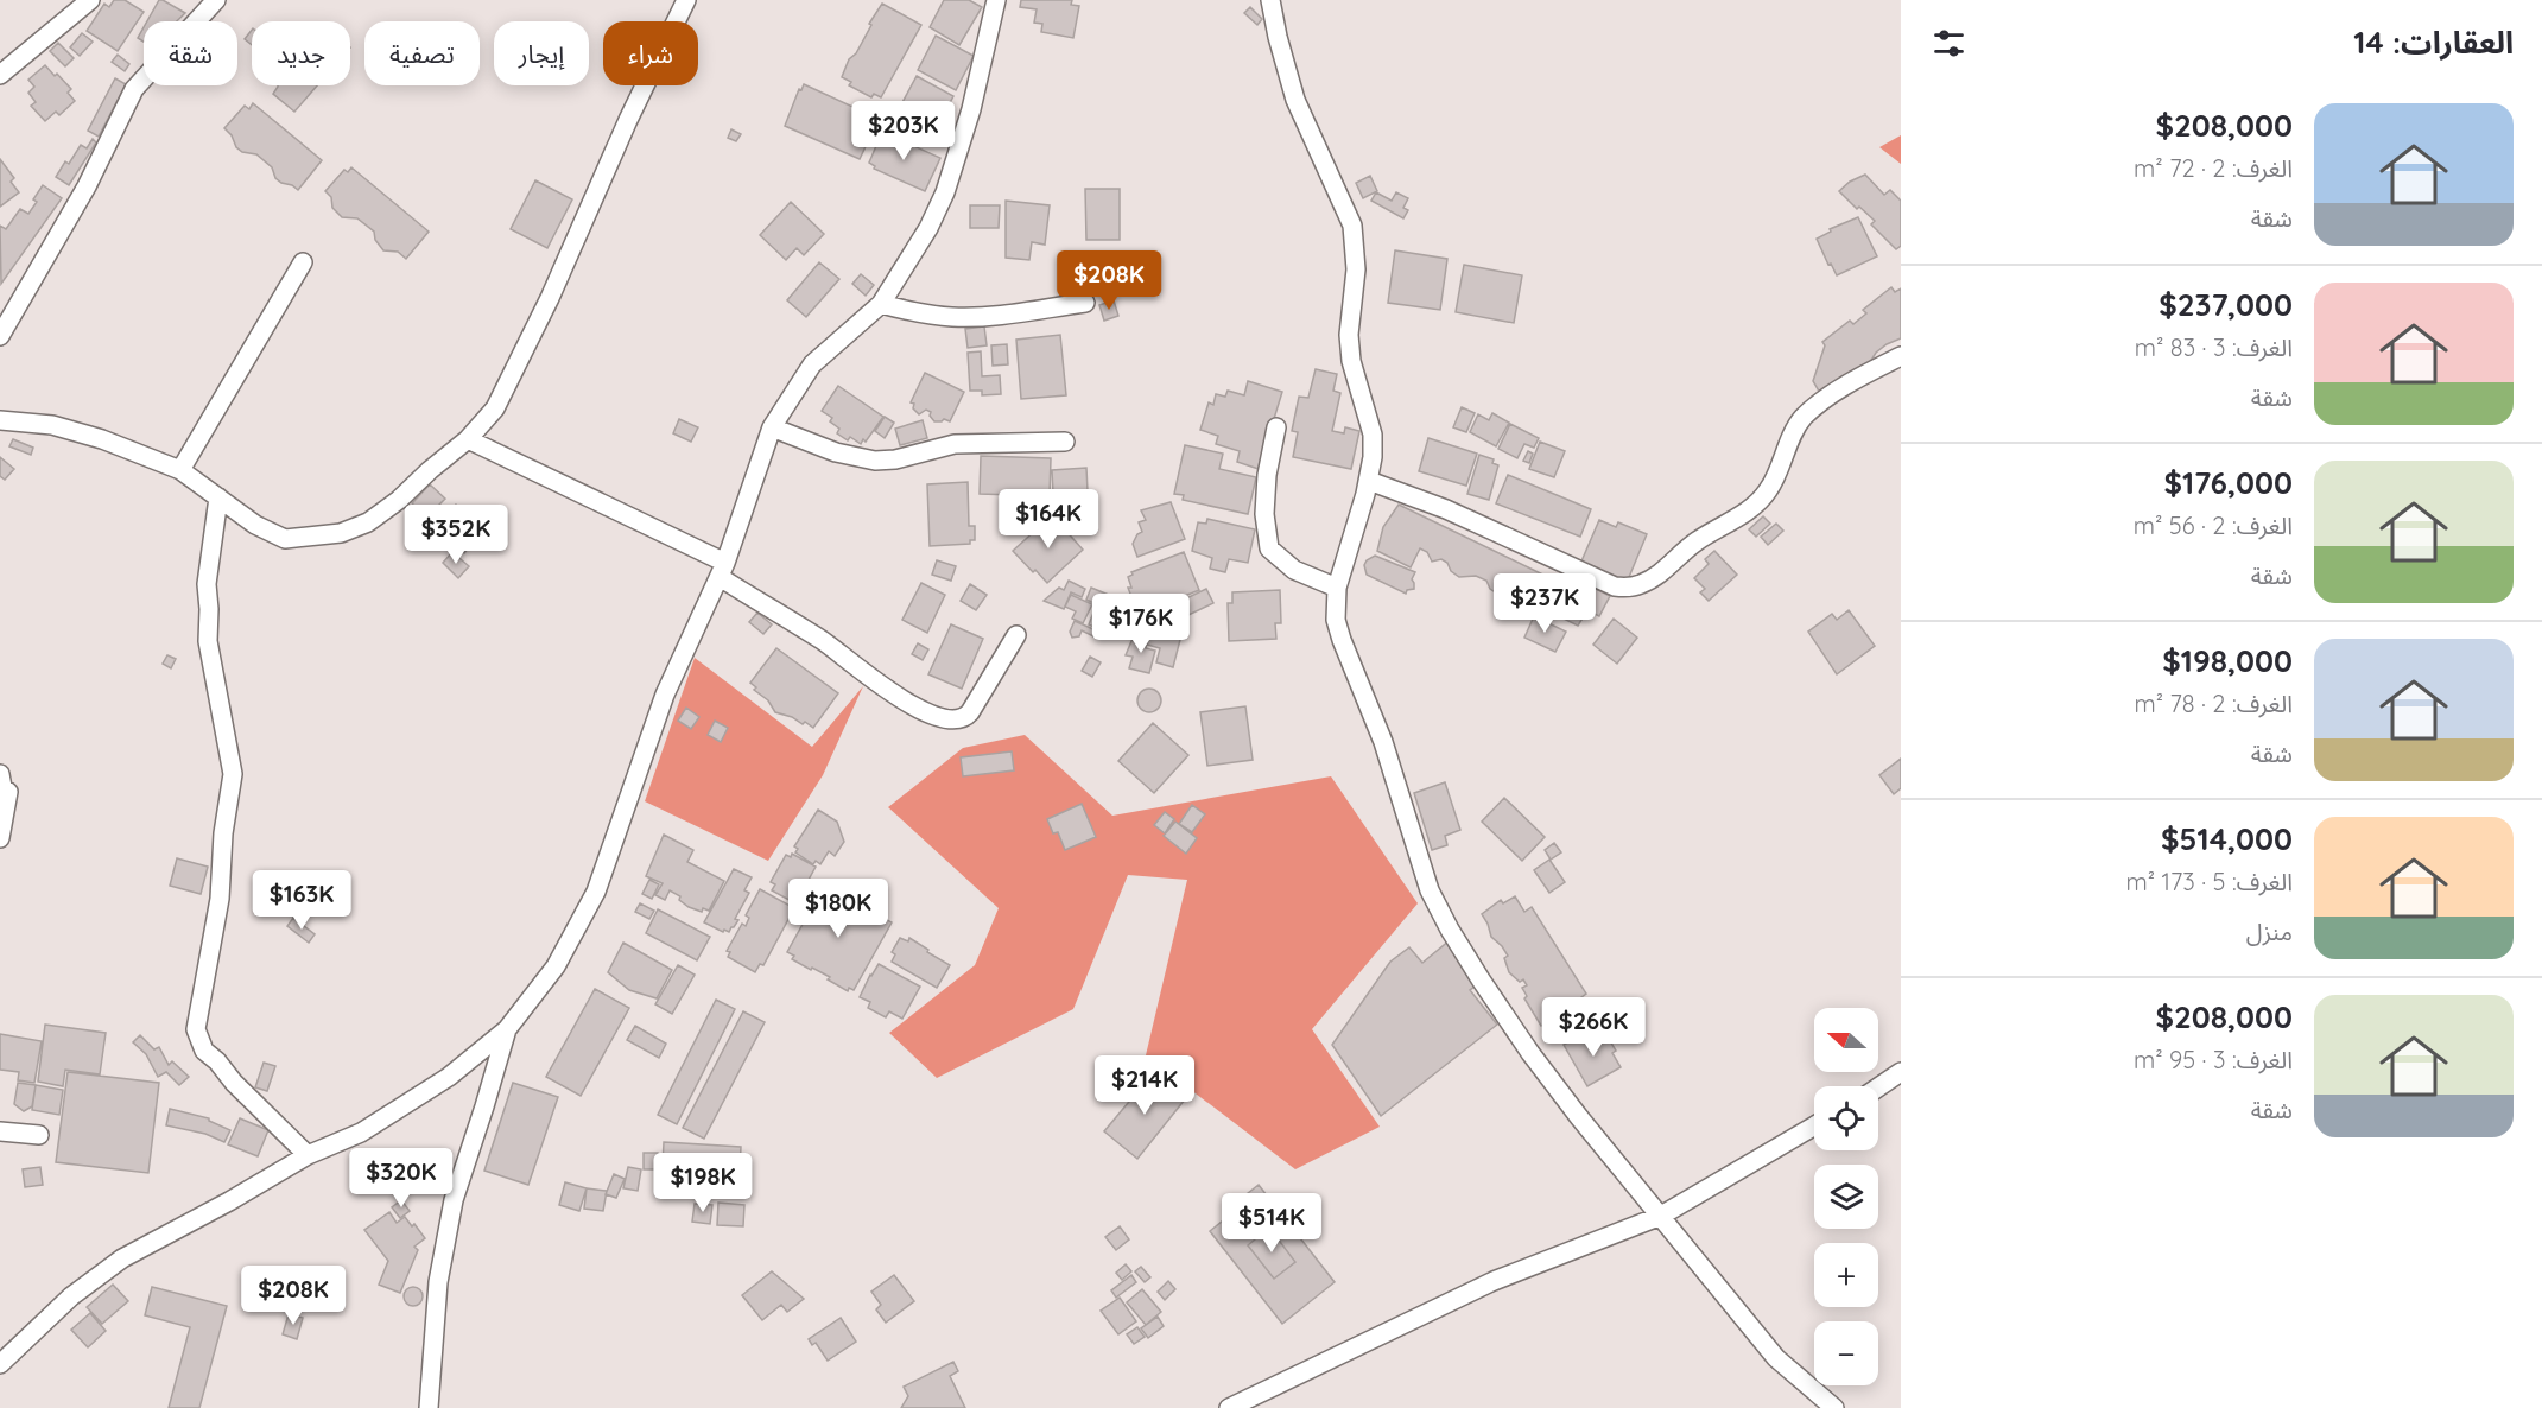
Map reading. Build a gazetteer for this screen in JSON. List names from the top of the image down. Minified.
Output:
{"north":"left","page":{"heading":"العقارات: 14","chip":["شراء","إيجار","تصفية","جديد","شقة"],"list":[{"name":"$208,000","note":"الغرف: 2 · 72 m² · شقة"},{"name":"$237,000","note":"الغرف: 3 · 83 m² · شقة"},{"name":"$176,000","note":"الغرف: 2 · 56 m² · شقة"},{"name":"$198,000","note":"الغرف: 2 · 78 m² · شقة"},{"name":"$514,000","note":"الغرف: 5 · 173 m² · منزل"},{"name":"$208,000","note":"الغرف: 3 · 95 m² · شقة"}],"price":["$203K","$208K","$164K","$352K","$237K","$176K","$163K","$180K","$266K","$214K","$320K","$198K","$514K","$208K"],"map_buttons":["+","−"]}}
